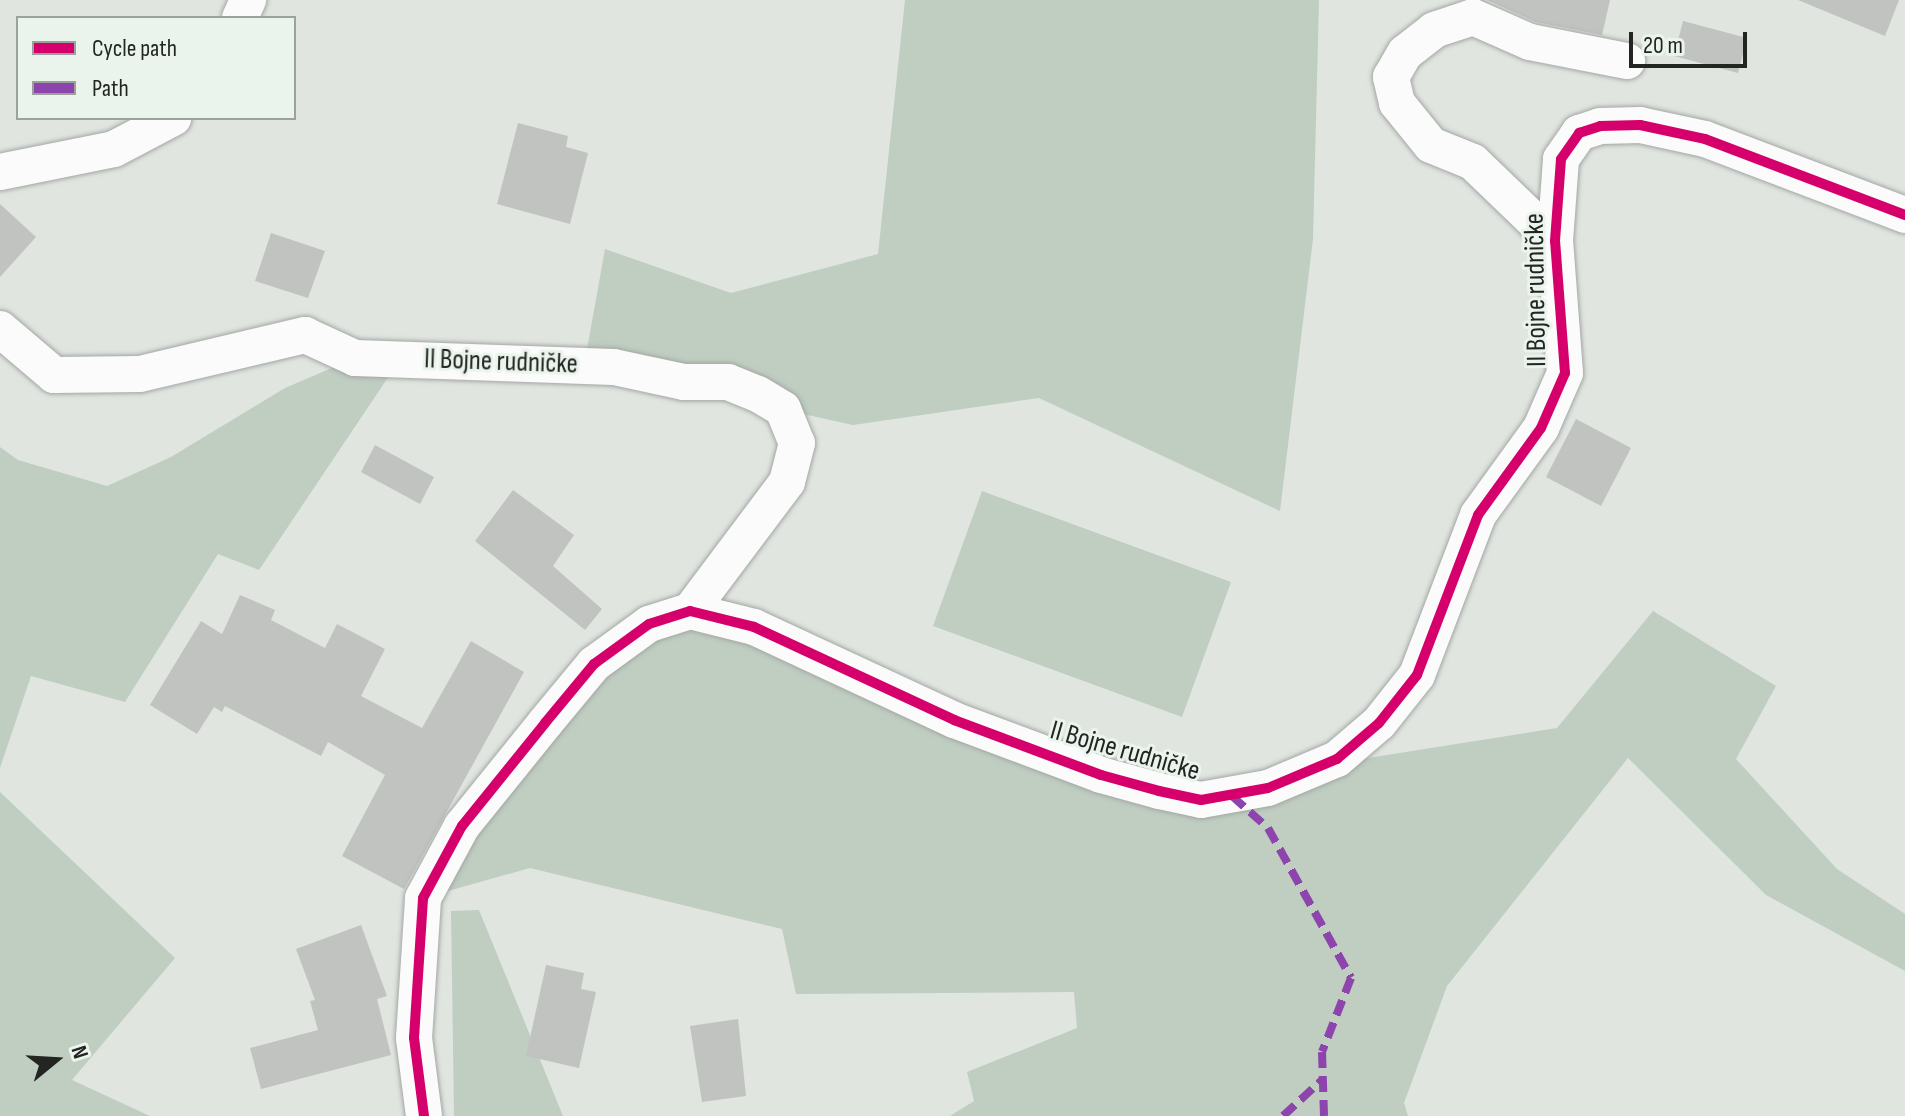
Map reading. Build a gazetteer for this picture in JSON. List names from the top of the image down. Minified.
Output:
{"streets":{"street":["II Bojne rudničke"]},"legend":["Cycle path","Path"],"scale_bar":"20 m","north":"right"}
